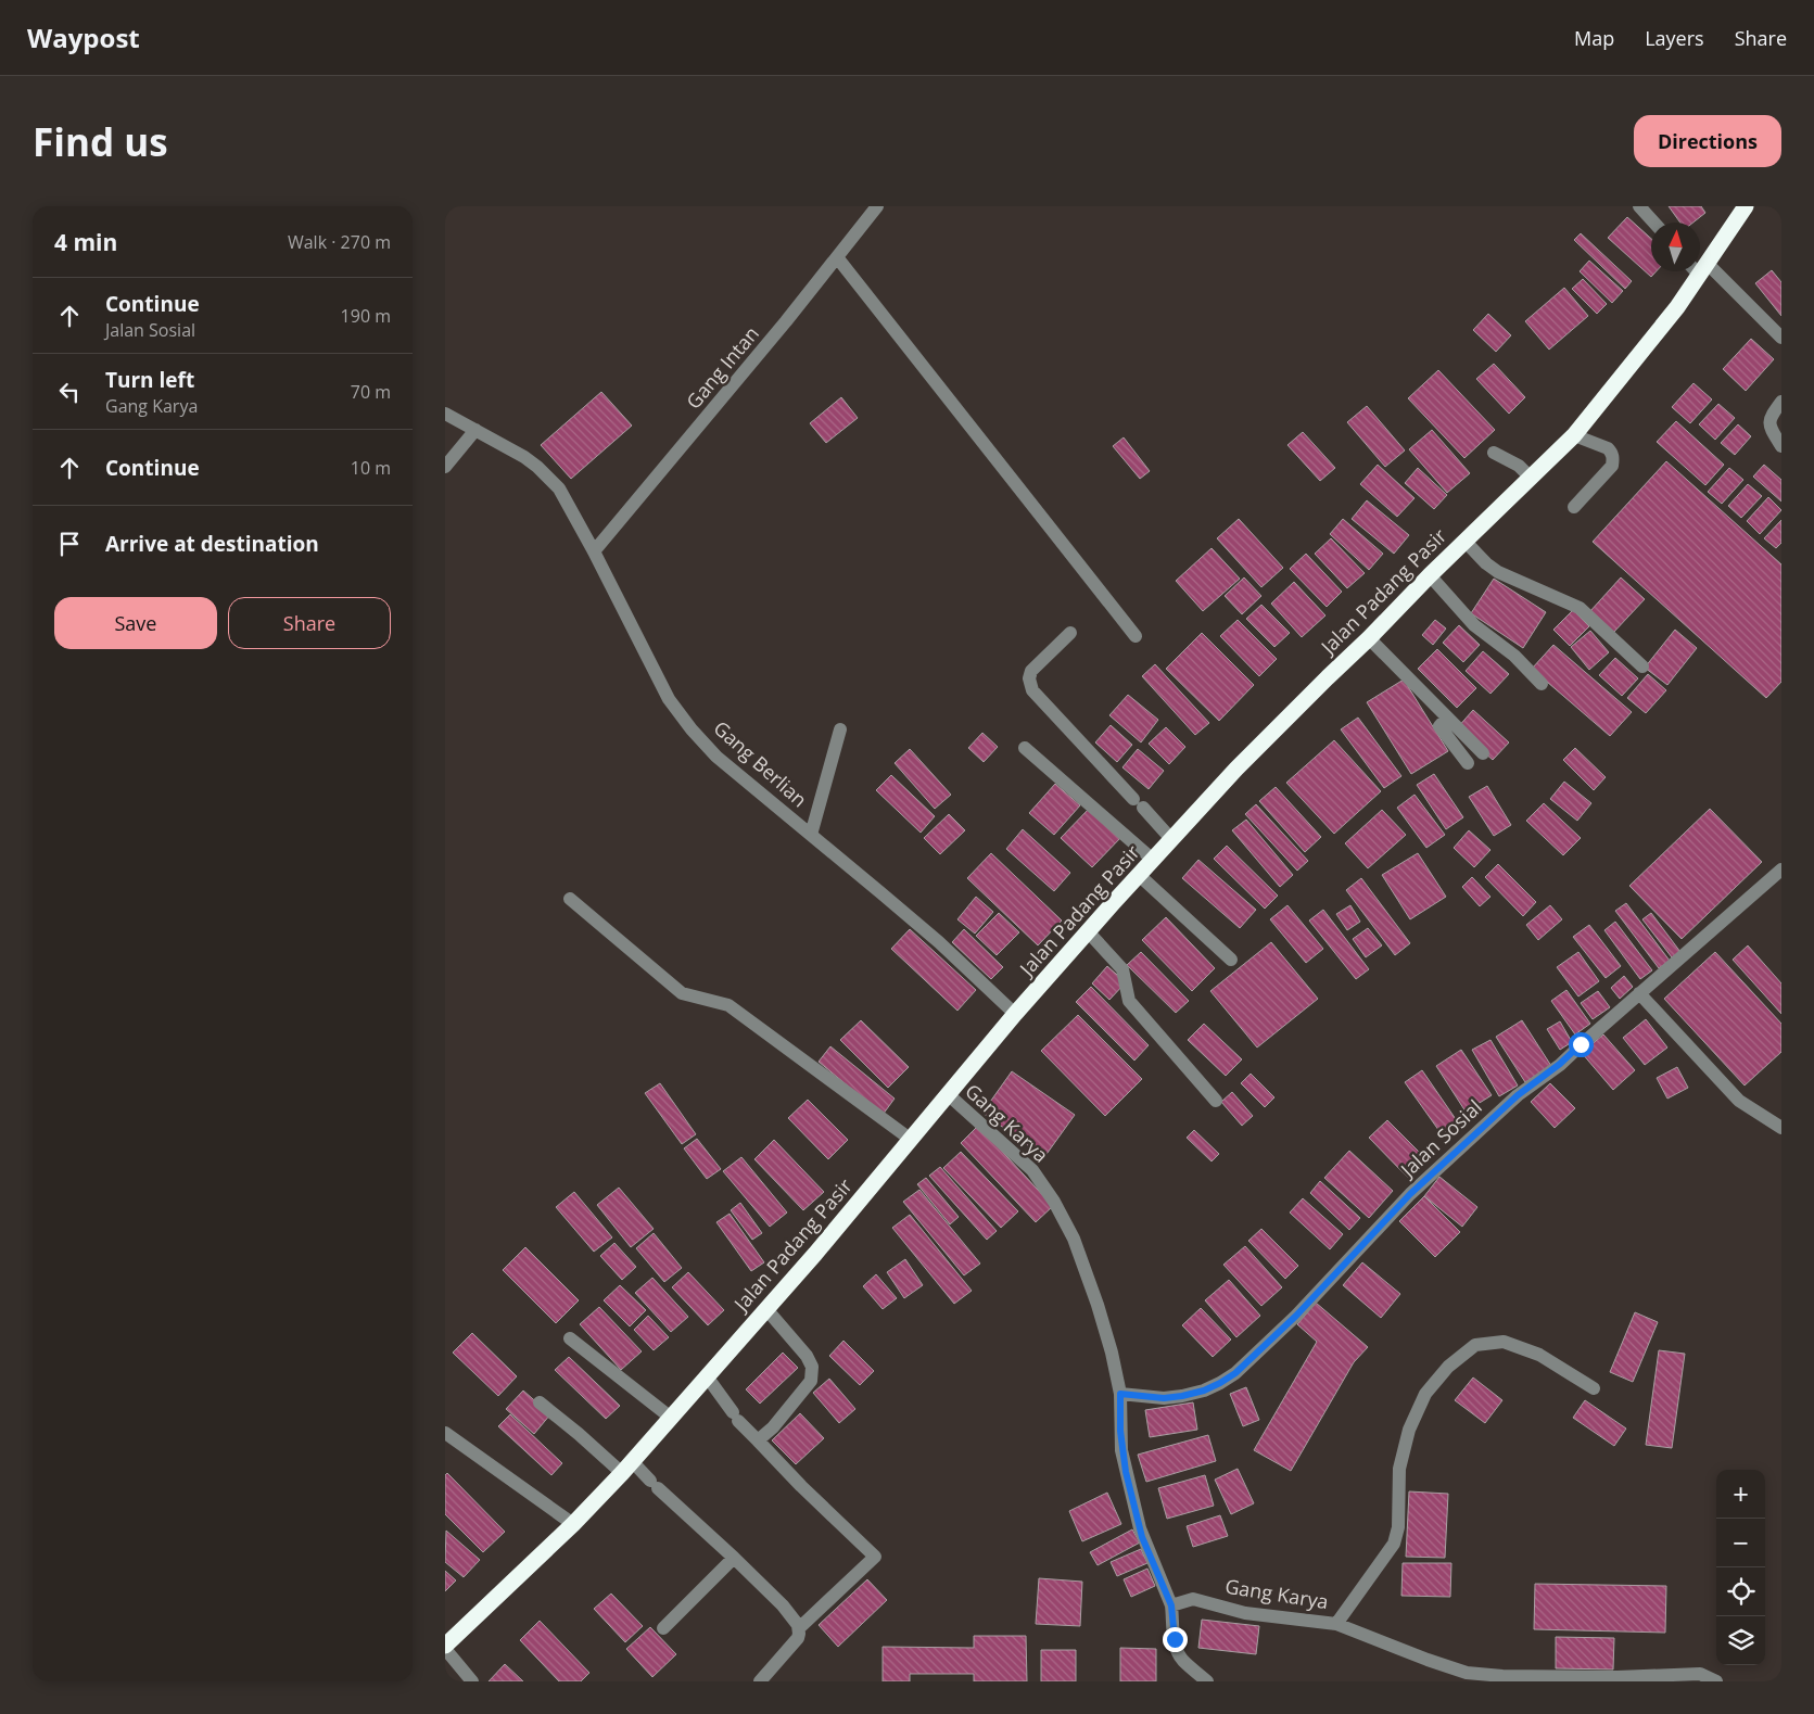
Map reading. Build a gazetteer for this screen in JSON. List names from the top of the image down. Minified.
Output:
{"streets":{"highway":["Jalan Padang Pasir"],"street":["Gang Intan","Gang Berlian","Gang Karya","Jalan Sosial"]},"crossings":[["Gang Intan","Gang Berlian"],["Jalan Padang Pasir","Gang Berlian"],["Jalan Padang Pasir","Gang Karya"],["Gang Karya","Jalan Sosial"]],"north":"top","page":{"header":"Waypost","nav":["Map","Layers","Share"],"buttons":["Directions",["Save","Share"]],"title":"Find us","heading":["4 min","Walk · 270 m"],"list":[["Continue","Jalan Sosial","190 m"],["Turn left","Gang Karya","70 m"],["Continue","10 m"],"Arrive at destination"],"map_buttons":["+","−"]}}
